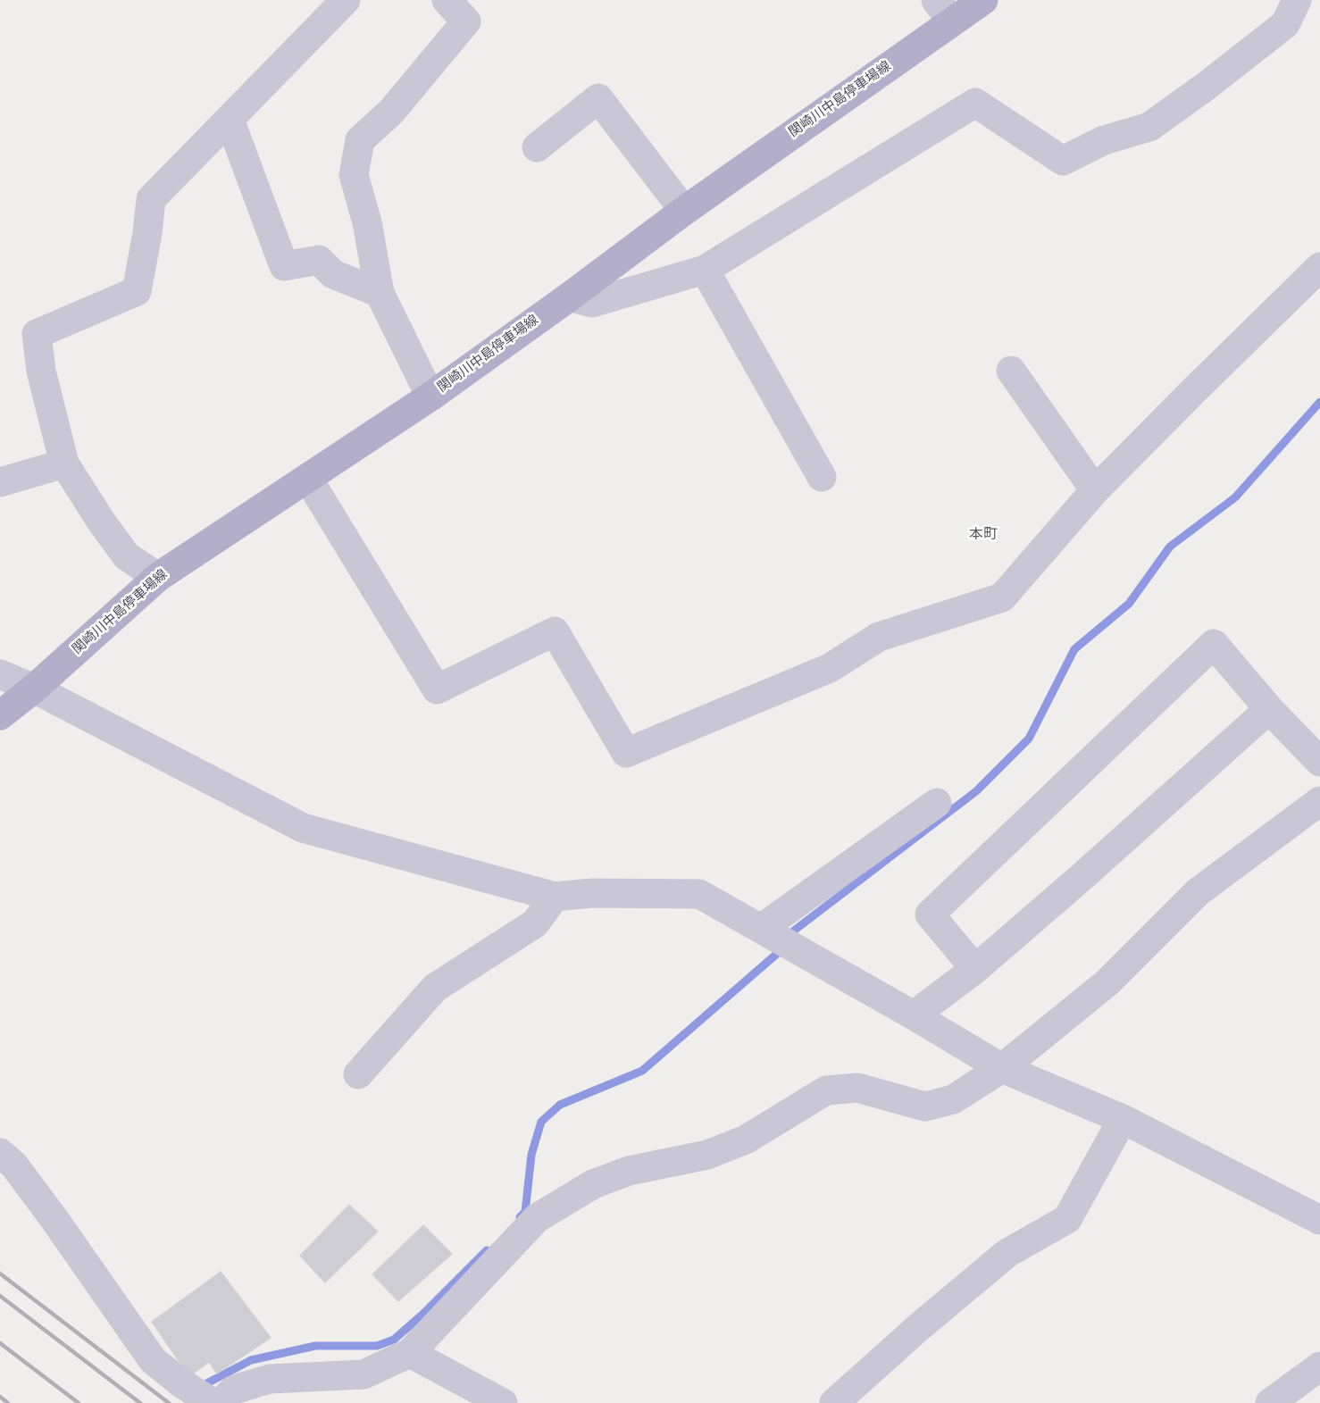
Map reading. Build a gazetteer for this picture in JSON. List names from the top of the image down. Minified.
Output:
{"streets":{"main road":["関崎川中島停車場線"]},"districts":["本町"]}
